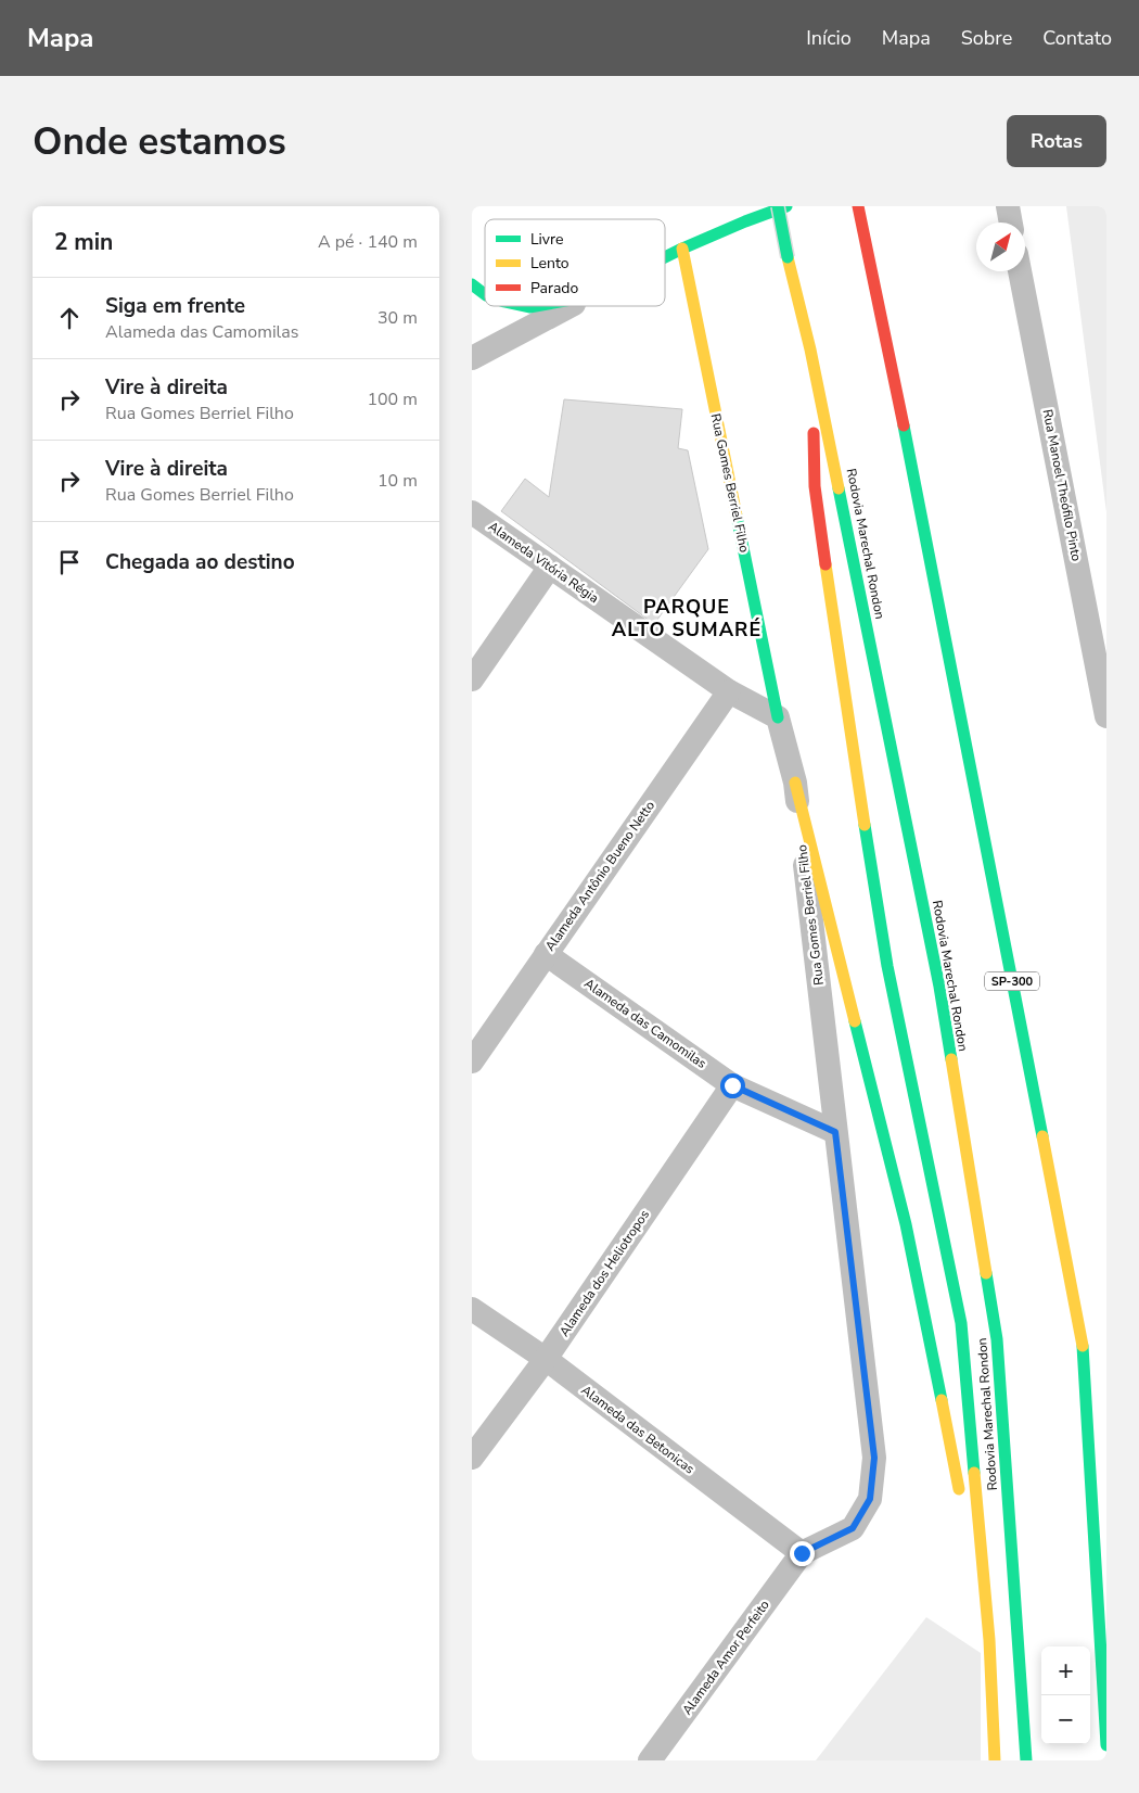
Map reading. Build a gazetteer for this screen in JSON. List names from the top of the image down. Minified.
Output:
{"streets":{"main road":["Rua Gomes Berriel Filho","Rodovia Marechal Rondon","SP-300"],"street":["Rua Manoel Theófilo Pinto","Alameda Vitória Régia","Alameda Antônio Bueno Netto","Alameda das Camomilas","Alameda dos Heliotropos","Alameda das Betonicas","Alameda Amor Perfeito"]},"crossings":[["Rua Gomes Berriel Filho","Alameda Vitória Régia"],["Rua Gomes Berriel Filho","Alameda das Camomilas"],["Rua Gomes Berriel Filho","Alameda das Betonicas"],["Rua Gomes Berriel Filho","Alameda Amor Perfeito"],["Alameda Vitória Régia","Alameda Antônio Bueno Netto"],["Alameda Antônio Bueno Netto","Alameda das Camomilas"],["Alameda das Camomilas","Alameda dos Heliotropos"],["Alameda dos Heliotropos","Alameda das Betonicas"],["Alameda das Betonicas","Alameda Amor Perfeito"]],"districts":["PARQUE ALTO SUMARÉ"],"legend":["Livre","Lento","Parado"],"north":"top right","page":{"header":"Mapa","nav":["Início","Mapa","Sobre","Contato"],"buttons":"Rotas","title":"Onde estamos","heading":["2 min","A pé · 140 m"],"list":[["Siga em frente","Alameda das Camomilas","30 m"],["Vire à direita","Rua Gomes Berriel Filho","100 m"],["Vire à direita","Rua Gomes Berriel Filho","10 m"],"Chegada ao destino"],"map_buttons":["+","−"]}}
